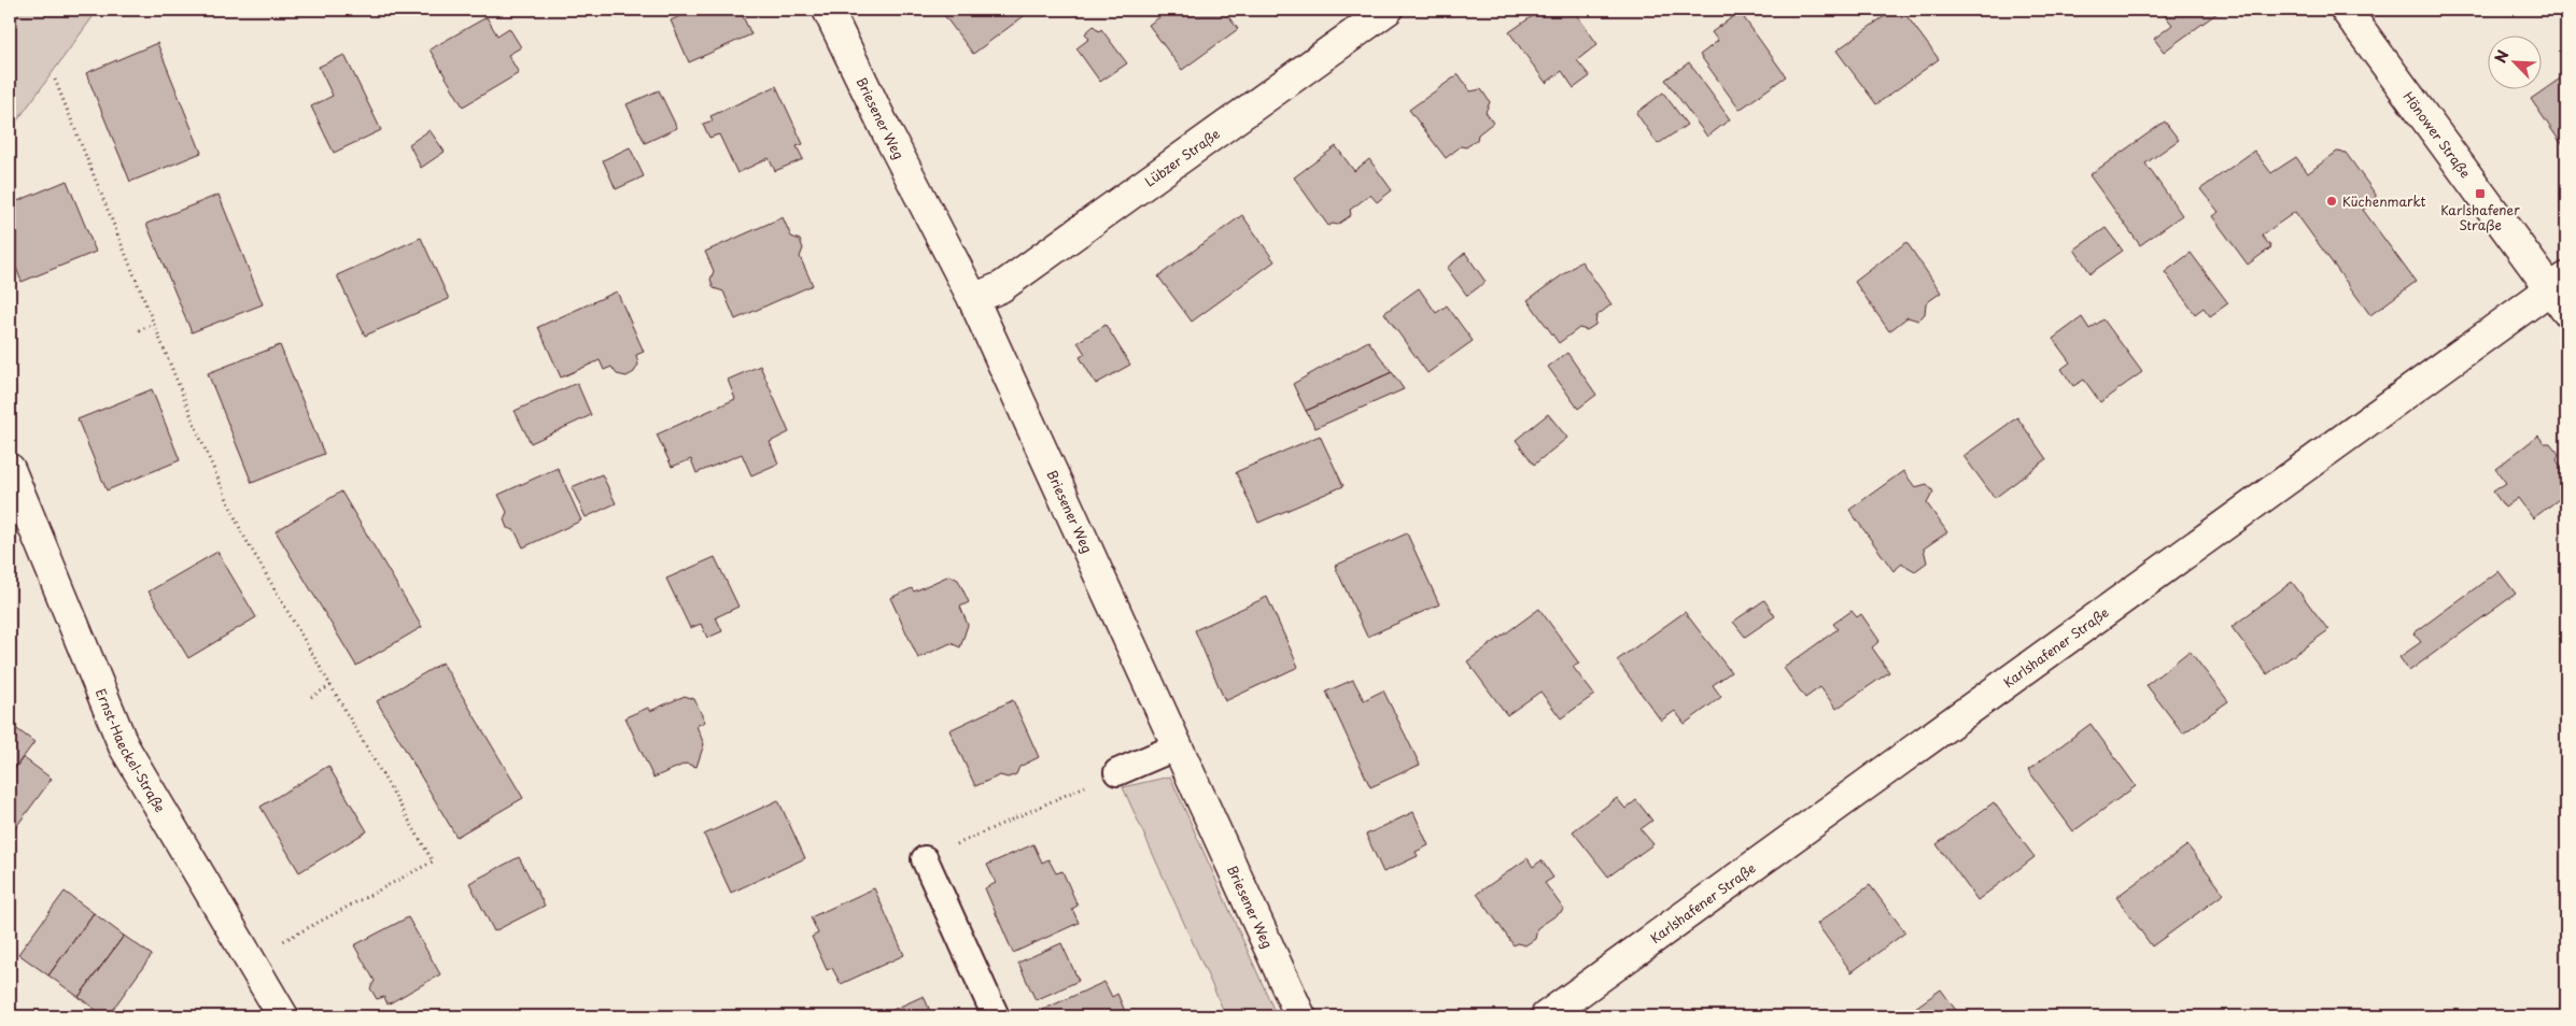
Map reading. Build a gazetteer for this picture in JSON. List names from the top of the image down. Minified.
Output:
{"streets":{"street":["Briesener Weg","Hönower Straße","Lübzer Straße","Karlshafener Straße","Ernst-Haeckel-Straße"]},"crossings":[["Briesener Weg","Lübzer Straße"],["Hönower Straße","Karlshafener Straße"]],"places":{"transit":["Karlshafener Straße"],"other":["Küchenmarkt"]},"north":"top left"}
